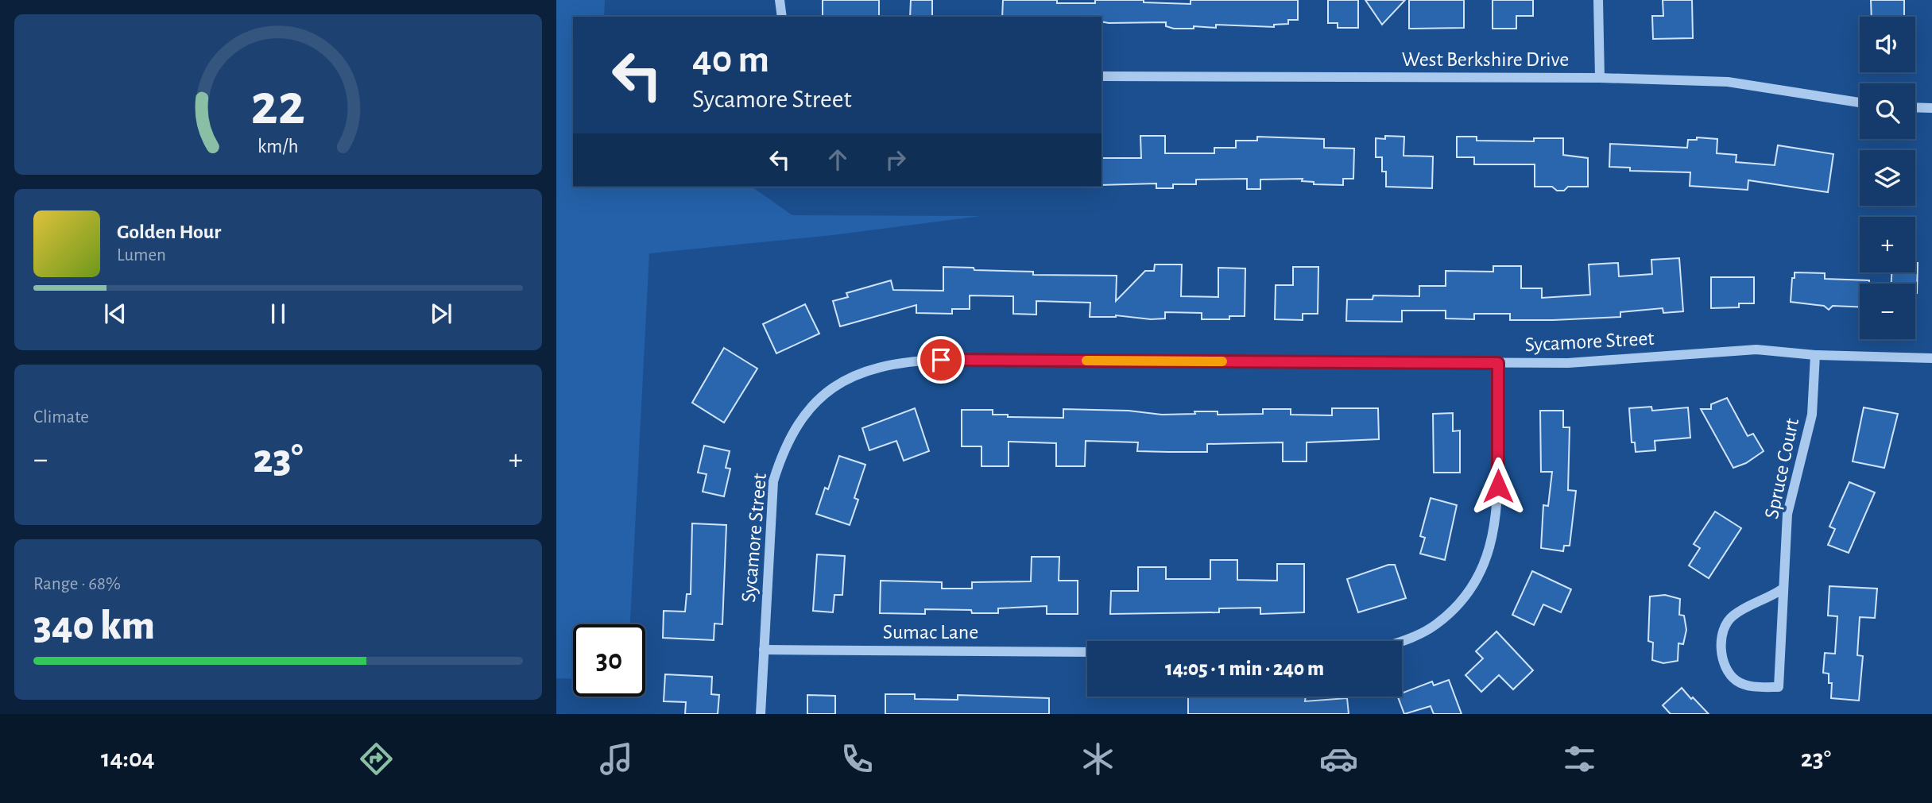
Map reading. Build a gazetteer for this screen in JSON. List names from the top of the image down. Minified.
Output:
{"streets":{"street":["West Berkshire Drive","Sycamore Street","Spruce Court","Sumac Lane"]},"crossings":[["Sycamore Street","Spruce Court"],["Sycamore Street","Sumac Lane"]],"page":{"map_buttons":["+","−"],"turn":["40 m","Sycamore Street"],"song":["Golden Hour","Lumen"],"tile":["Climate",["Range · 68%","340 km"]],"heat":["−","23°","+"],"limit":"30","trip":"14:05 · 1 min · 240 m","tabs":["14:04","23°"],"gauge":["22","km/h"]}}
